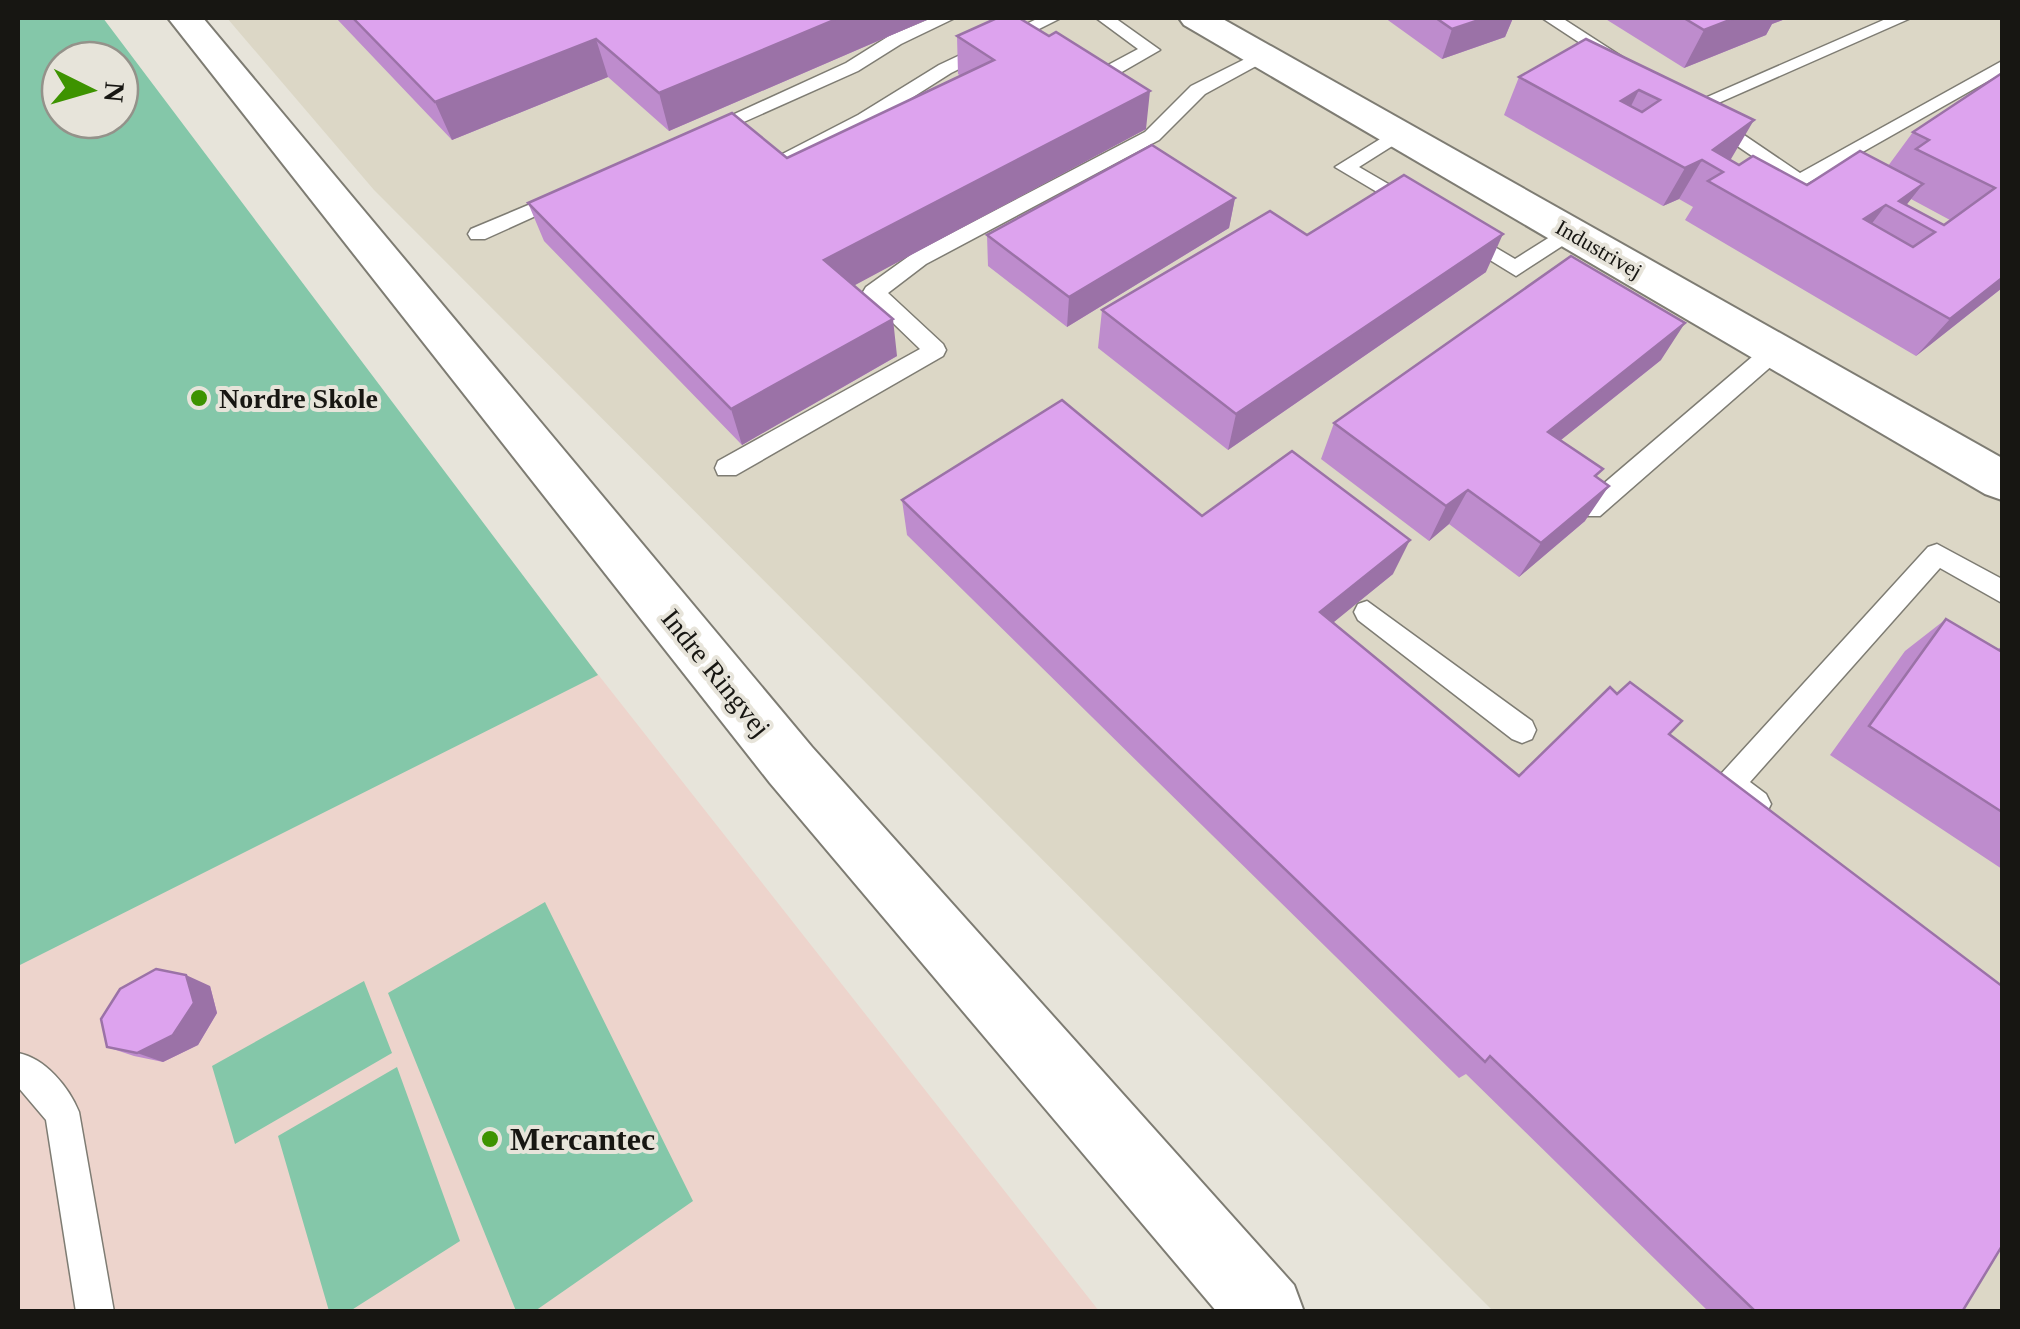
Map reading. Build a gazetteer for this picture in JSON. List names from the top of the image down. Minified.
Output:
{"streets":{"street":["Industrivej","Indre Ringvej"]},"places":["Nordre Skole","Mercantec"],"north":"right"}
